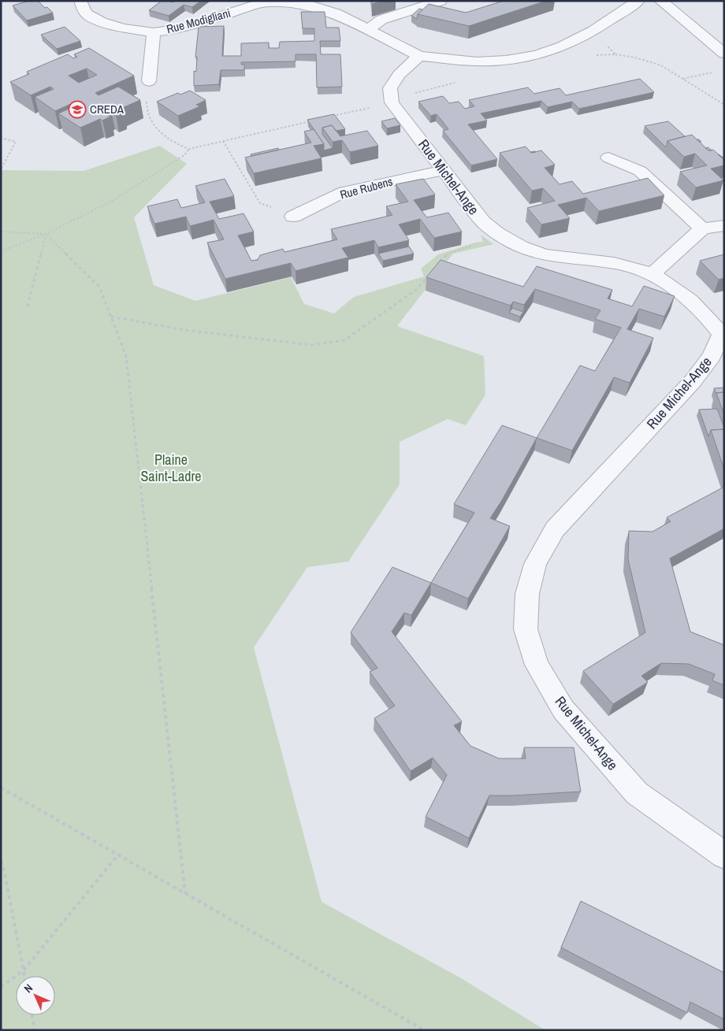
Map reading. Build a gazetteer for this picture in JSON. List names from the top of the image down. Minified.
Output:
{"streets":{"street":["Rue Modigliani","Rue Michel-Ange","Rue Rubens"]},"crossings":[["Rue Michel-Ange","Rue Rubens"]],"parks":["Plaine Saint-Ladre"],"places":{"school or university":["CREDA"]},"north":"top left"}
